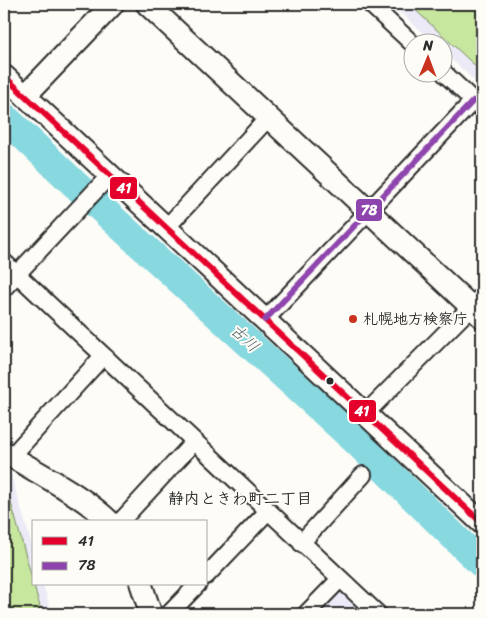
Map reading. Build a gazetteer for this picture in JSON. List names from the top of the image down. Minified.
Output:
{"districts":["静内ときわ町二丁目"],"water":["古川"],"places":["札幌地方検察庁"],"lines":["transit line 41","transit line 78"],"legend":["41","78"],"north":"top"}
